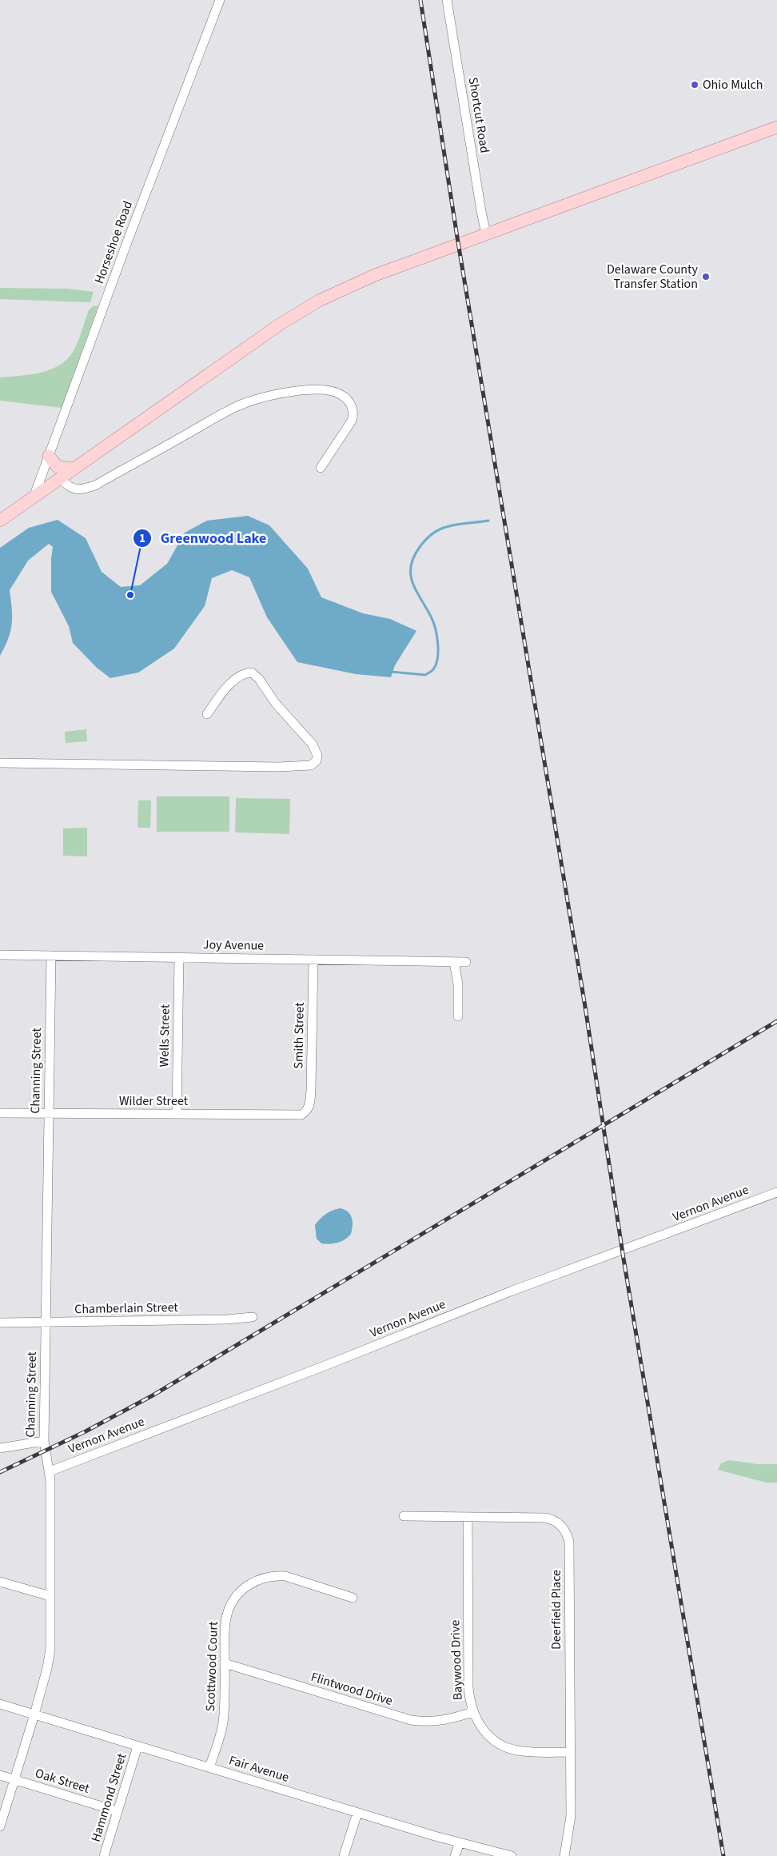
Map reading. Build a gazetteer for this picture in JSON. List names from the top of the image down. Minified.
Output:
{"streets":{"street":["Shortcut Road","Horseshoe Road","Joy Avenue","Wells Street","Smith Street","Channing Street","Wilder Street","Vernon Avenue","Chamberlain Street","Deerfield Place","Baywood Drive","Scottwood Court","Flintwood Drive","Fair Avenue","Oak Street","Hammond Street"]},"crossings":[["Joy Avenue","Wells Street"],["Joy Avenue","Smith Street"],["Joy Avenue","Channing Street"],["Wells Street","Wilder Street"],["Smith Street","Wilder Street"],["Channing Street","Wilder Street"],["Channing Street","Vernon Avenue"],["Channing Street","Chamberlain Street"],["Channing Street","Fair Avenue"],["Channing Street","Oak Street"],["Deerfield Place","Baywood Drive"],["Baywood Drive","Flintwood Drive"],["Scottwood Court","Flintwood Drive"],["Scottwood Court","Fair Avenue"],["Fair Avenue","Hammond Street"],["Oak Street","Hammond Street"]],"places":["Ohio Mulch","Delaware County Transfer Station","Greenwood Lake"]}
